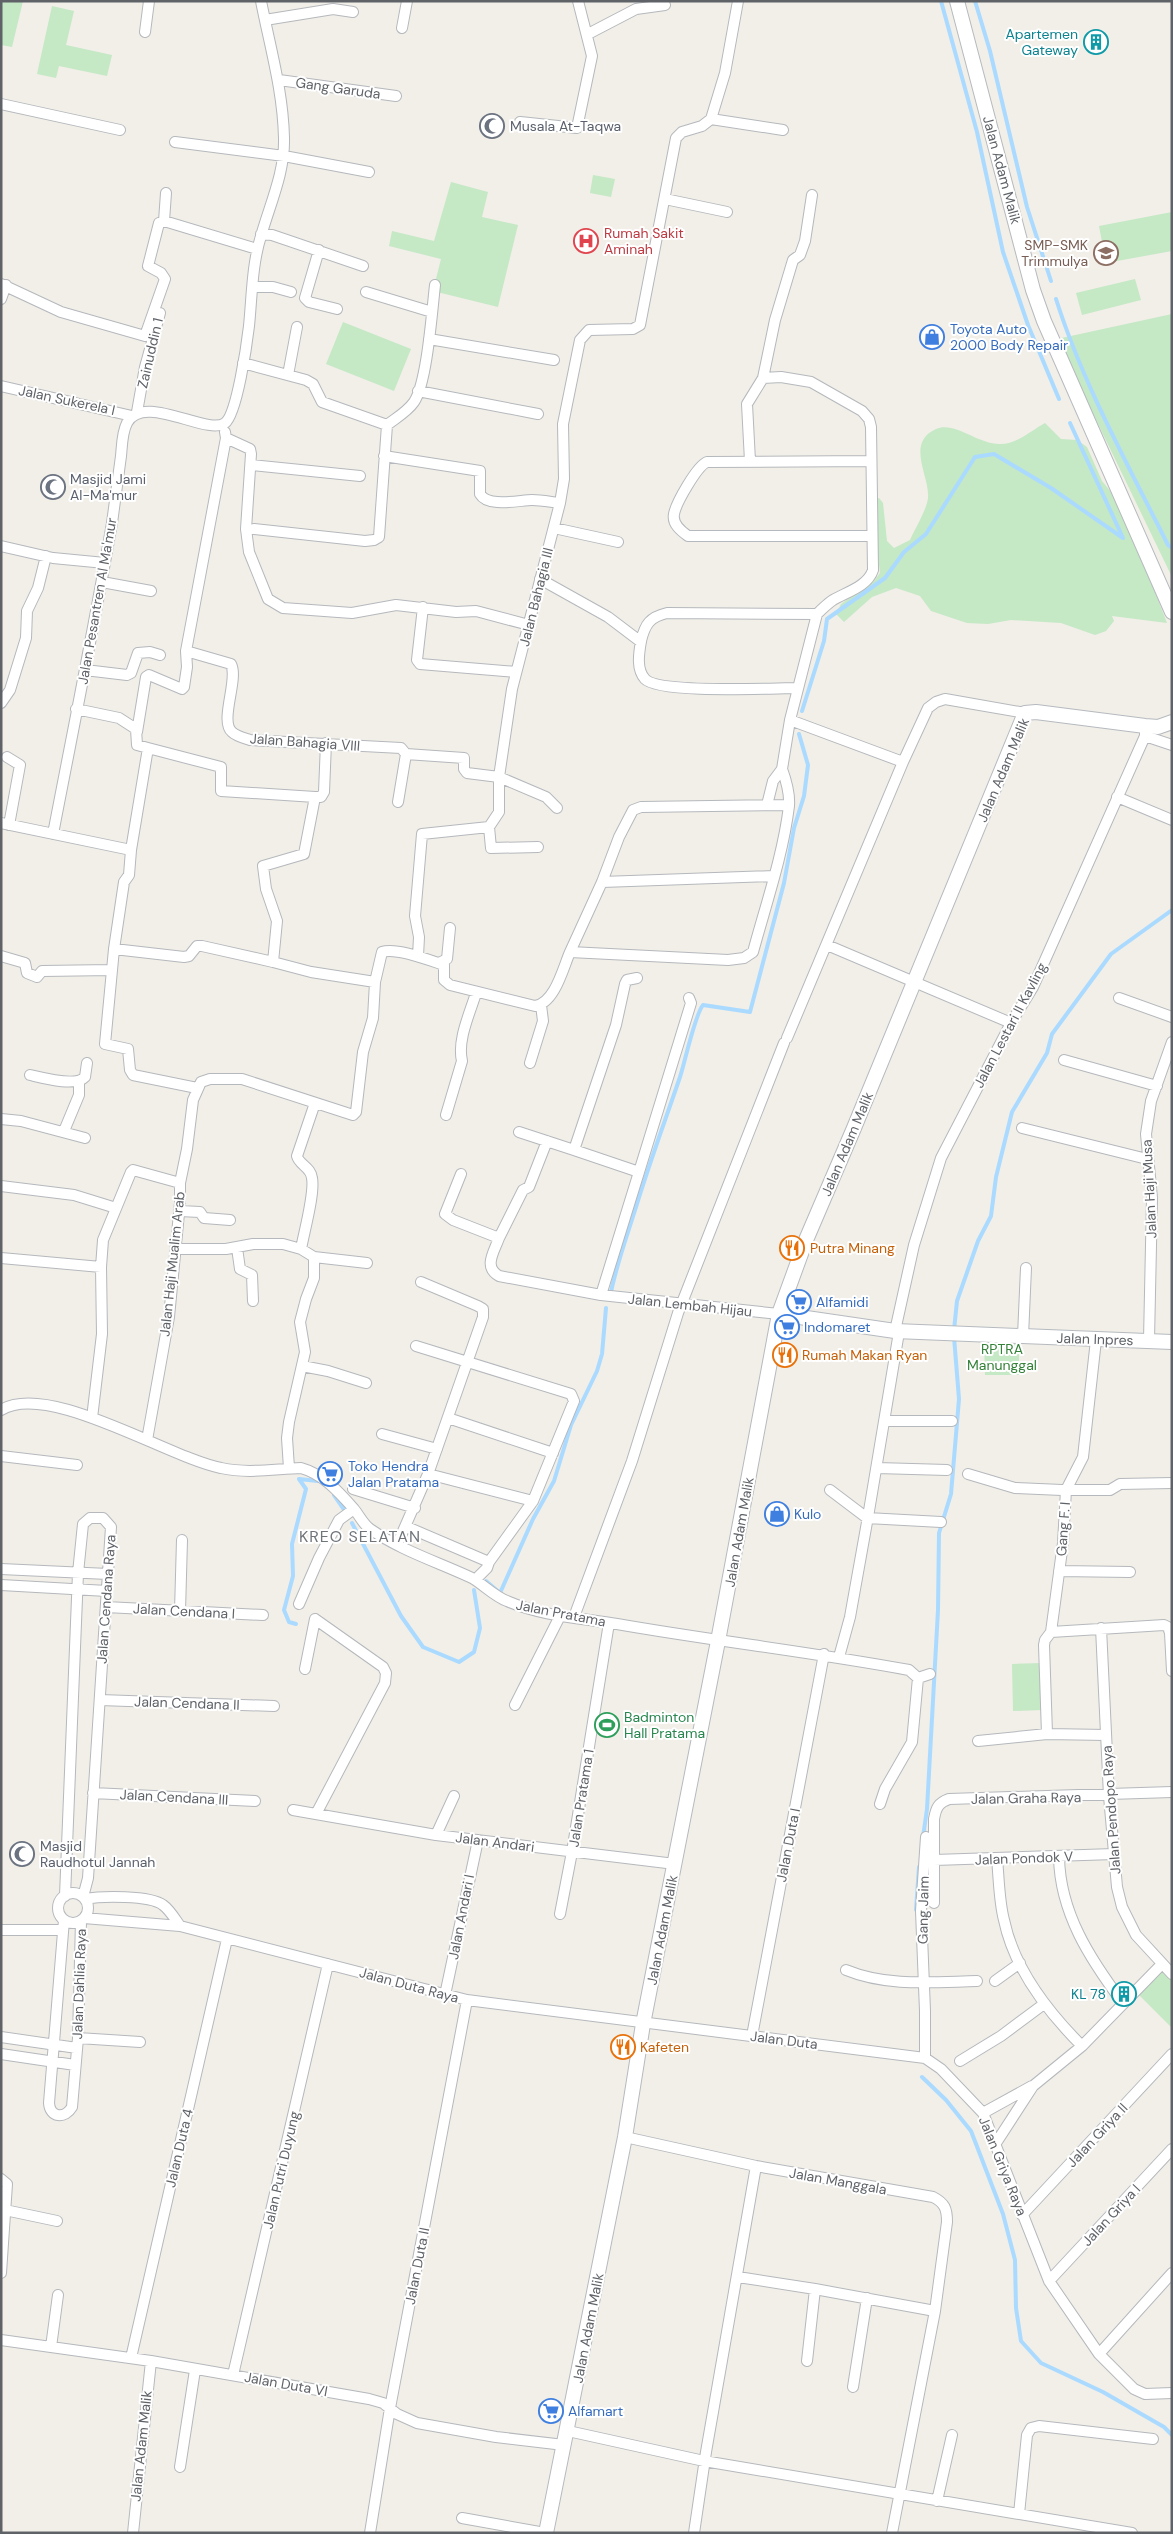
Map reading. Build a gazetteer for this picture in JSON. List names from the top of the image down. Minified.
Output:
{"streets":{"street":["Gang Garuda","Jalan Adam Malik","Zainuddin 1","Jalan Sukerela I","Jalan Bahagia III","Jalan Pesantren Al Ma'mur","Jalan Bahagia VIII","Jalan Lestari II Kavling","Jalan Haji Musa","Jalan Haji Mualim Arab","Jalan Lembah Hijau","Jalan Inpres","Gang F. I","Jalan Cendana Raya","Jalan Cendana I","Jalan Pratama","Jalan Cendana II","Jalan Cendana III","Jalan Pratama 1","Jalan Graha Raya","Jalan Pendopo Raya","Jalan Andari","Jalan Duta I","Jalan Pondok V","Gang Jaim","Jalan Andari I","Jalan Dahlia Raya","Jalan Duta Raya","Jalan Duta","Jalan Griya II","Jalan Duta 4","Jalan Griya Raya","Jalan Putri Duyung","Jalan Manggala","Jalan Griya I","Jalan Duta II","Jalan Duta VI"]},"crossings":[["Jalan Adam Malik","Jalan Lestari II Kavling"],["Jalan Adam Malik","Jalan Lembah Hijau"],["Jalan Adam Malik","Jalan Inpres"],["Jalan Adam Malik","Jalan Pratama"],["Jalan Adam Malik","Jalan Andari"],["Jalan Adam Malik","Jalan Duta Raya"],["Jalan Adam Malik","Jalan Duta"],["Jalan Adam Malik","Jalan Manggala"],["Jalan Adam Malik","Jalan Duta VI"],["Zainuddin 1","Jalan Sukerela I"],["Zainuddin 1","Jalan Pesantren Al Ma'mur"],["Jalan Sukerela I","Jalan Pesantren Al Ma'mur"],["Jalan Bahagia III","Jalan Bahagia VIII"],["Jalan Lestari II Kavling","Jalan Inpres"],["Jalan Lestari II Kavling","Jalan Pratama"],["Jalan Haji Musa","Jalan Inpres"],["Jalan Haji Mualim Arab","Jalan Pratama"],["Jalan Lembah Hijau","Jalan Inpres"],["Jalan Inpres","Gang F. I"],["Jalan Cendana Raya","Jalan Cendana I"],["Jalan Cendana Raya","Jalan Cendana II"],["Jalan Cendana Raya","Jalan Cendana III"],["Jalan Cendana Raya","Jalan Dahlia Raya"],["Jalan Cendana Raya","Jalan Duta Raya"],["Jalan Pratama","Jalan Pratama 1"],["Jalan Pratama","Jalan Duta I"],["Jalan Pratama 1","Jalan Andari"],["Jalan Graha Raya","Jalan Pendopo Raya"],["Jalan Graha Raya","Jalan Pondok V"],["Jalan Pendopo Raya","Jalan Pondok V"],["Jalan Andari","Jalan Andari I"],["Jalan Duta I","Jalan Duta"],["Jalan Andari I","Jalan Duta Raya"],["Jalan Dahlia Raya","Jalan Duta Raya"],["Jalan Duta Raya","Jalan Duta"],["Jalan Duta Raya","Jalan Duta 4"],["Jalan Duta Raya","Jalan Putri Duyung"],["Jalan Duta Raya","Jalan Duta II"],["Jalan Duta","Jalan Griya Raya"],["Jalan Griya II","Jalan Griya Raya"],["Jalan Duta 4","Jalan Duta VI"],["Jalan Griya Raya","Jalan Griya I"],["Jalan Putri Duyung","Jalan Duta VI"],["Jalan Duta II","Jalan Duta VI"]],"districts":["KREO SELATAN"],"parks":["RPTRA Manunggal"],"places":{"building":["Apartemen Gateway","KL 78"],"mosque":["Musala At-Taqwa","Masjid Jami Al-Ma'mur","Masjid Raudhotul Jannah"],"hospital":["Rumah Sakit Aminah"],"school or university":["SMP-SMK Trimmulya"],"shop":["Toyota Auto 2000 Body Repair","Kulo"],"restaurant":["Putra Minang","Rumah Makan Ryan","Kafeten"],"supermarket":["Alfamidi","Indomaret","Toko Hendra Jalan Pratama","Alfamart"],"sports":["Badminton Hall Pratama"]}}
